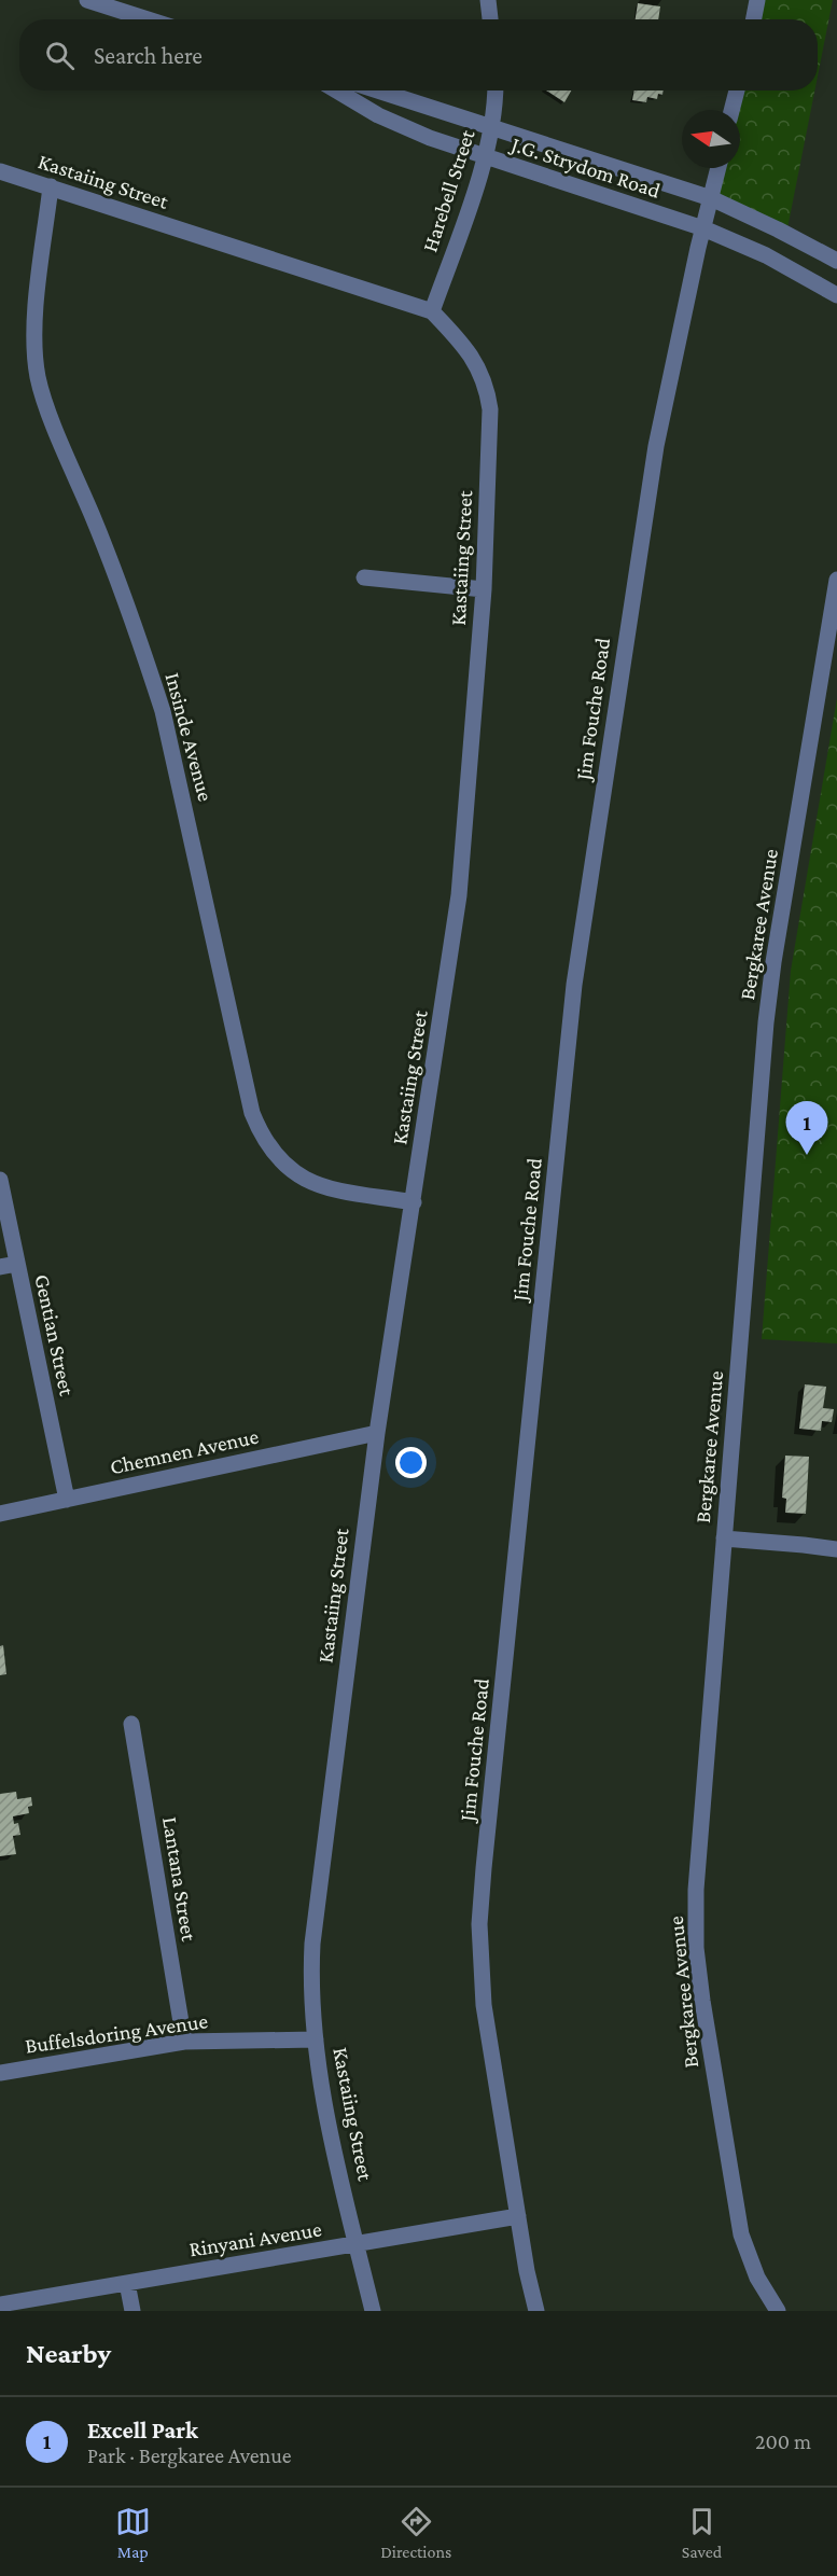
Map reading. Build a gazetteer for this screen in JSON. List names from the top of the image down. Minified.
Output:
{"streets":{"street":["J.G. Strydom Road","Kastaiing Street","Harebell Street","Jim Fouche Road","Insinde Avenue","Bergkaree Avenue","Gentian Street","Chemnen Avenue","Lantana Street","Buffelsdoring Avenue","Rinyani Avenue"]},"crossings":[["J.G. Strydom Road","Harebell Street"],["J.G. Strydom Road","Jim Fouche Road"],["Kastaiing Street","Harebell Street"],["Kastaiing Street","Insinde Avenue"],["Kastaiing Street","Chemnen Avenue"],["Kastaiing Street","Buffelsdoring Avenue"],["Kastaiing Street","Rinyani Avenue"],["Jim Fouche Road","Rinyani Avenue"],["Gentian Street","Chemnen Avenue"],["Lantana Street","Buffelsdoring Avenue"]],"north":"left","page":{"search":"Search here","pins":"1","heading":"Nearby","list":[{"mark":"1","name":"Excell Park","note":"Park · Bergkaree Avenue","value":"200 m"}],"nav":["Map","Directions","Saved"]}}
